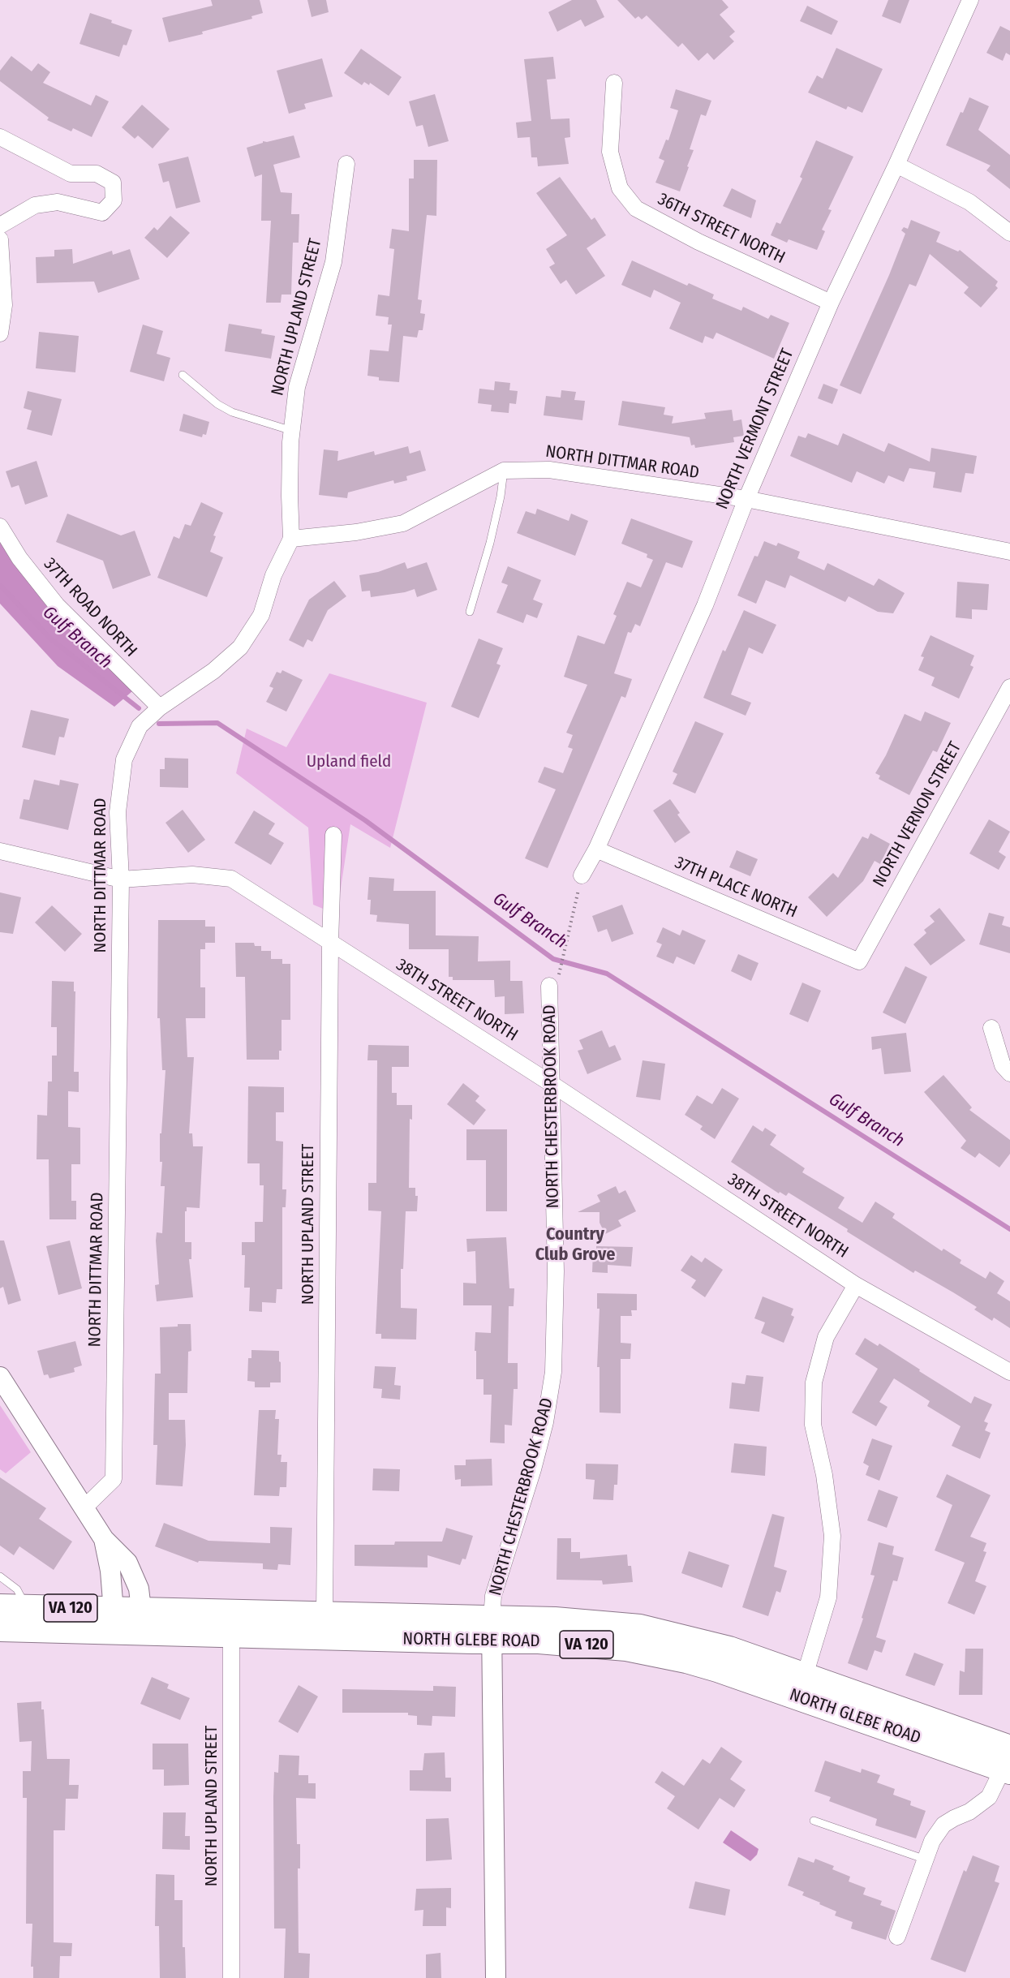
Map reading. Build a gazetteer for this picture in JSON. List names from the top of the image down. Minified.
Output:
{"streets":{"main road":["VA 120","NORTH GLEBE ROAD"],"street":["36TH STREET NORTH","NORTH UPLAND STREET","NORTH VERMONT STREET","NORTH DITTMAR ROAD","37TH ROAD NORTH","NORTH VERNON STREET","37TH PLACE NORTH","38TH STREET NORTH","NORTH CHESTERBROOK ROAD"]},"crossings":[["36TH STREET NORTH","NORTH VERMONT STREET"],["NORTH UPLAND STREET","NORTH DITTMAR ROAD"],["NORTH UPLAND STREET","38TH STREET NORTH"],["NORTH UPLAND STREET","NORTH GLEBE ROAD"],["NORTH VERMONT STREET","NORTH DITTMAR ROAD"],["NORTH VERMONT STREET","37TH PLACE NORTH"],["NORTH DITTMAR ROAD","37TH ROAD NORTH"],["NORTH DITTMAR ROAD","38TH STREET NORTH"],["NORTH VERNON STREET","37TH PLACE NORTH"],["38TH STREET NORTH","NORTH CHESTERBROOK ROAD"],["NORTH CHESTERBROOK ROAD","NORTH GLEBE ROAD"]],"districts":["Country Club Grove"],"water":["Gulf Branch"],"parks":["Upland field"]}
